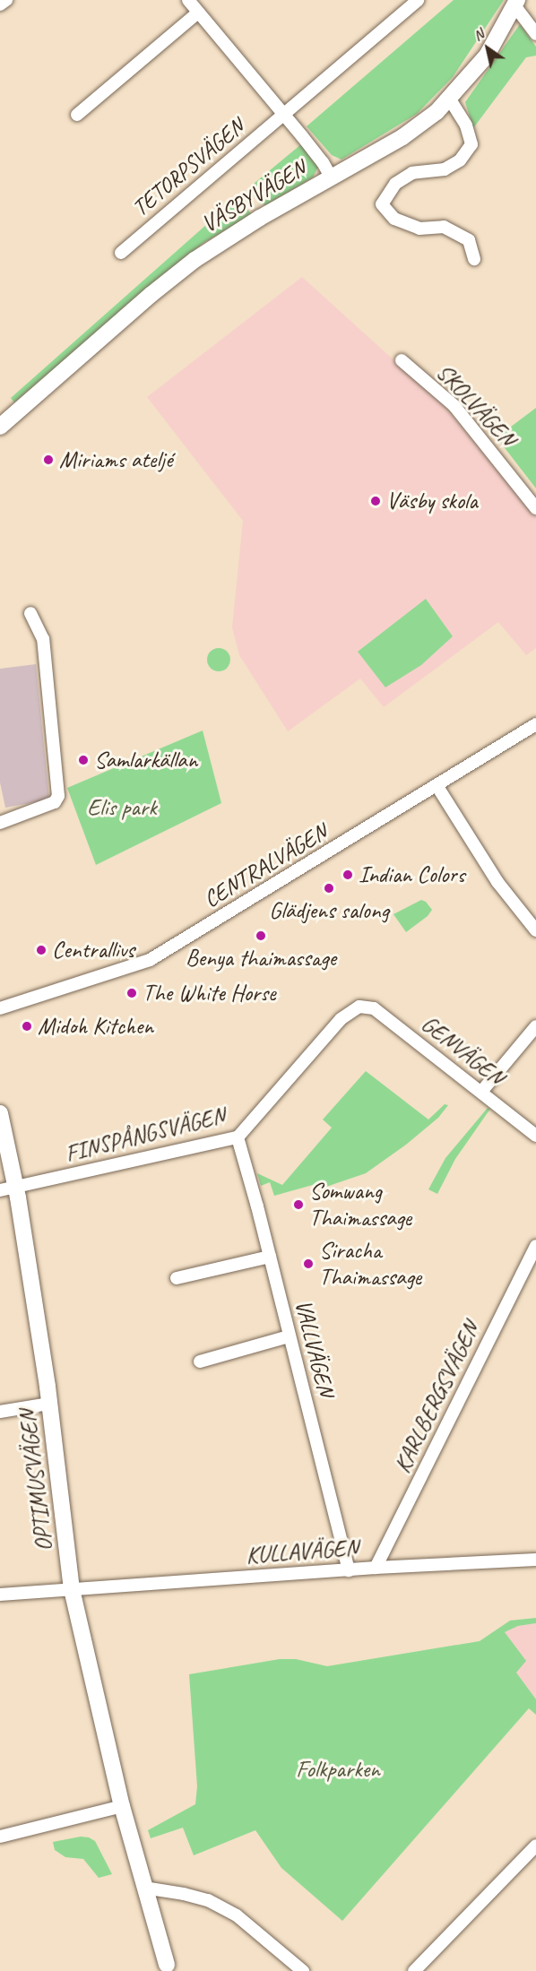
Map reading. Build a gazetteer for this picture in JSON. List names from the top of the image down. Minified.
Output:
{"streets":{"street":["TETORPSVÄGEN","VÄSBYVÄGEN","SKOLVÄGEN","CENTRALVÄGEN","GENVÄGEN","FINSPÅNGSVÄGEN","VALLVÄGEN","KARLBERGSVÄGEN","OPTIMUSVÄGEN","KULLAVÄGEN"]},"crossings":[["GENVÄGEN","FINSPÅNGSVÄGEN"],["FINSPÅNGSVÄGEN","VALLVÄGEN"],["FINSPÅNGSVÄGEN","OPTIMUSVÄGEN"],["VALLVÄGEN","KULLAVÄGEN"],["KARLBERGSVÄGEN","KULLAVÄGEN"],["OPTIMUSVÄGEN","KULLAVÄGEN"]],"parks":["Elis park","Folkparken"],"places":["Miriams ateljé","Väsby skola","Samlarkällan","Indian Colors","Glädjens salong","Benya thaimassage","Centrallivs","The White Horse","Midoh Kitchen","Somwang Thaimassage","Siracha Thaimassage"],"north":"top left"}
